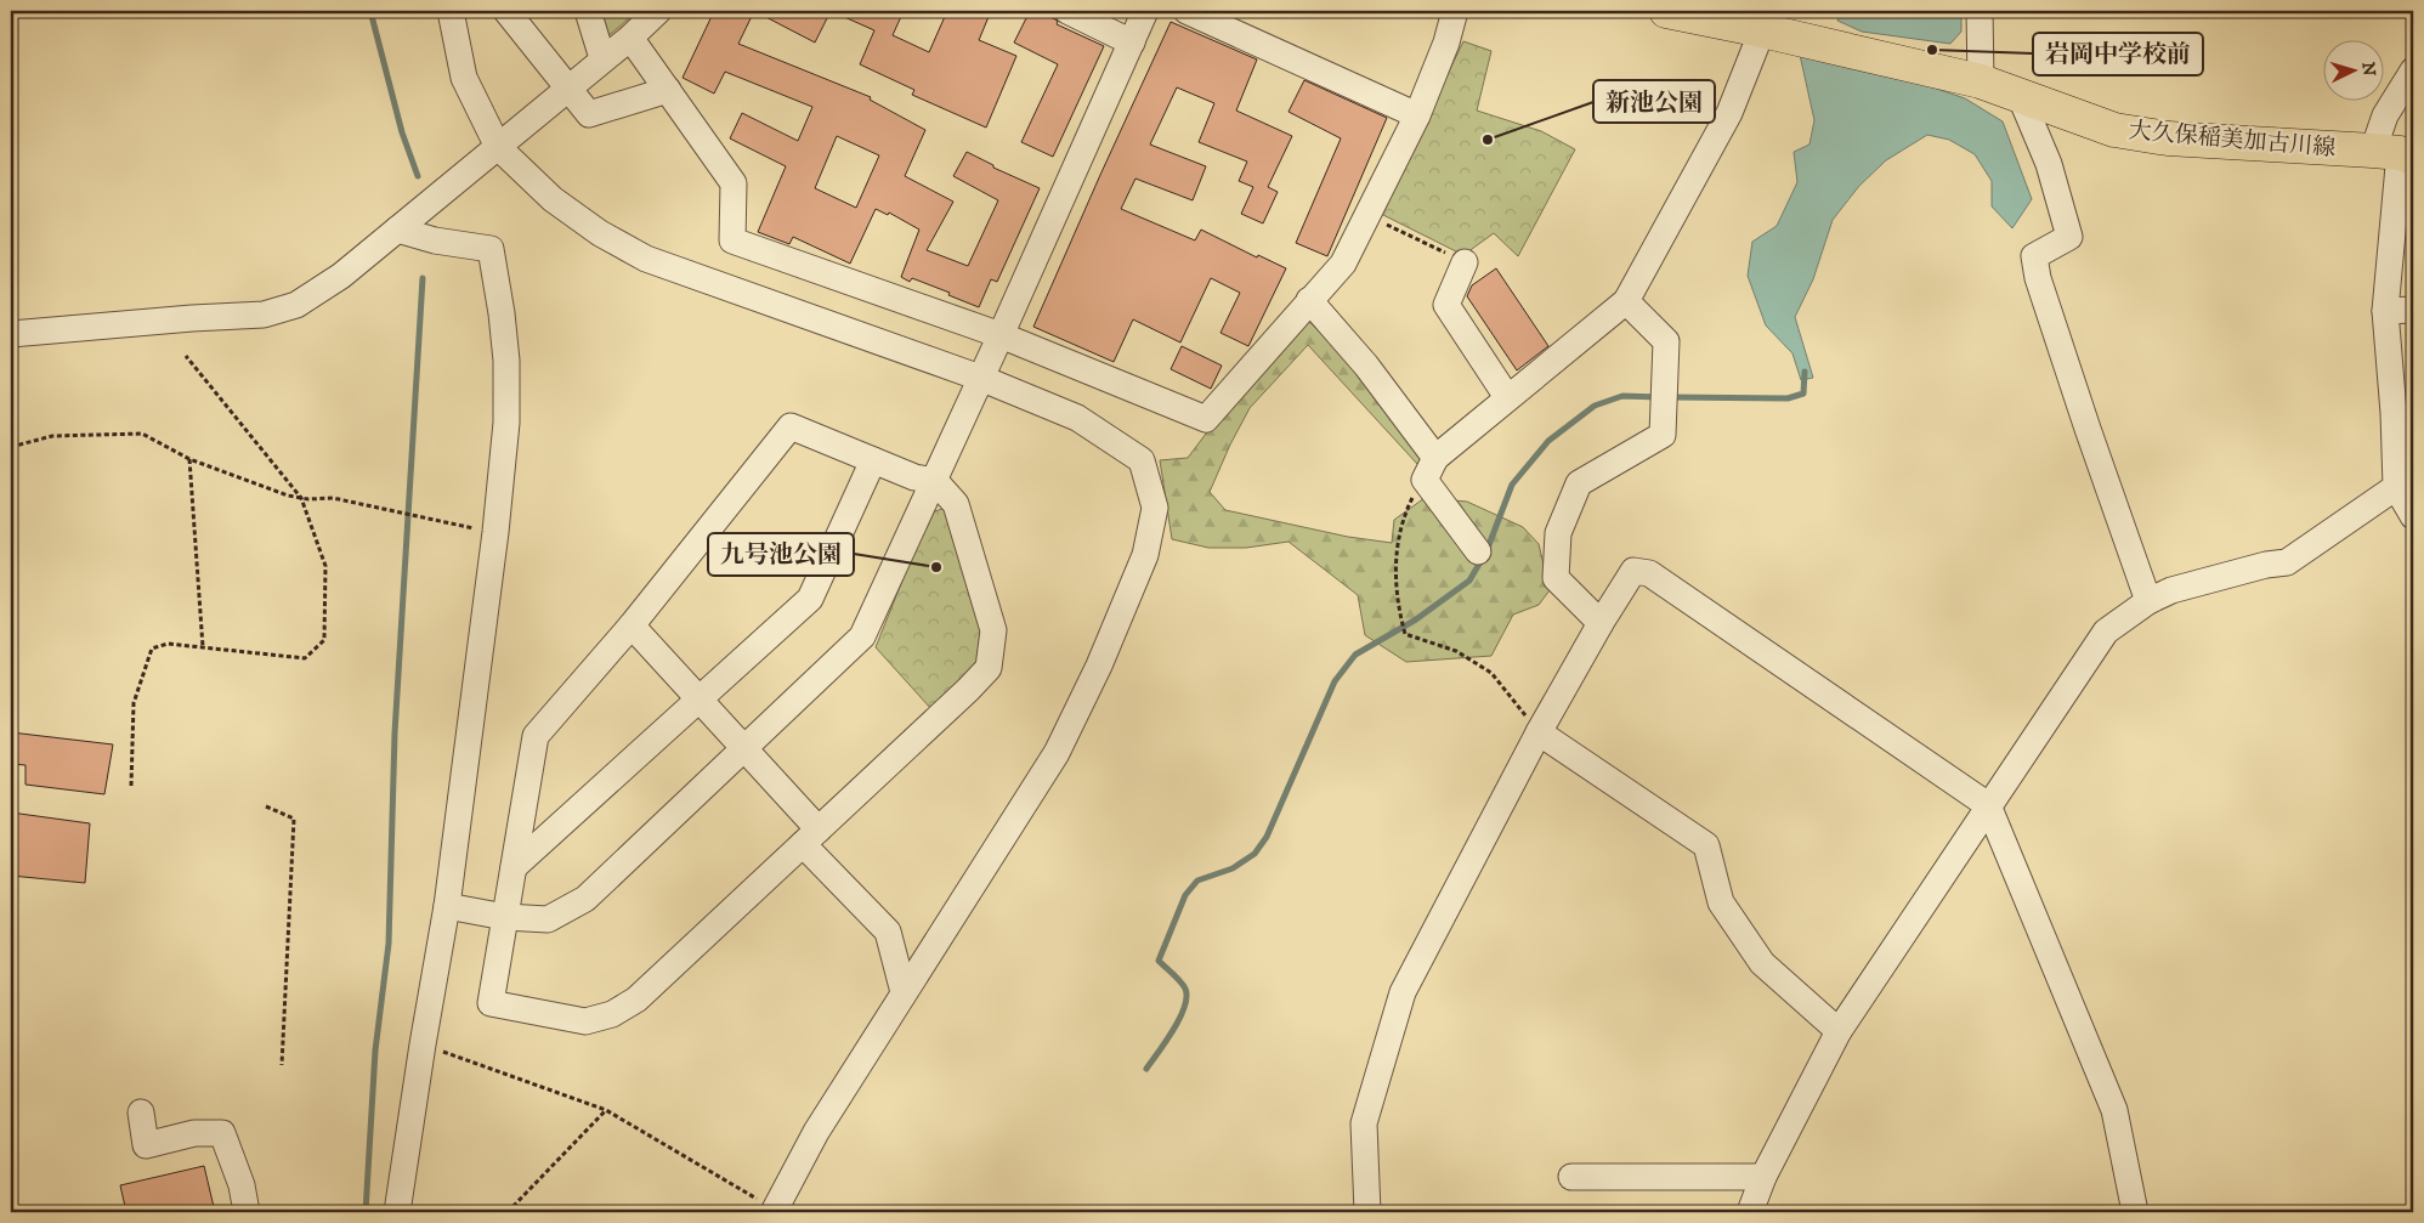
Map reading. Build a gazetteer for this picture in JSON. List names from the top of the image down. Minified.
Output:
{"streets":{"main road":["大久保稲美加古川線"]},"places":["岩岡中学校前","新池公園","九号池公園"],"north":"right"}
